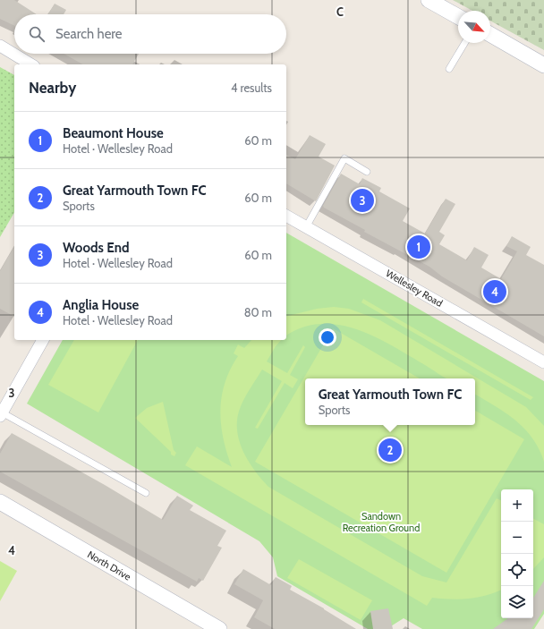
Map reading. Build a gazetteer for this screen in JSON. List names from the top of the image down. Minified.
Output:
{"streets":{"street":["Wellesley Road","North Drive"]},"parks":["Sandown Recreation Ground"],"north":"bottom right","page":{"search":"Search here","heading":["Nearby","4 results"],"list":[{"mark":"1","name":"Beaumont House","note":"Hotel · Wellesley Road","value":"60 m"},{"mark":"2","name":"Great Yarmouth Town FC","note":"Sports","value":"60 m"},{"mark":"3","name":"Woods End","note":"Hotel · Wellesley Road","value":"60 m"},{"mark":"4","name":"Anglia House","note":"Hotel · Wellesley Road","value":"80 m"}],"pins":["3","1","4","2"],"popup":["Great Yarmouth Town FC","Sports"],"map_buttons":["+","−"]},"grid":{"columns":["C"],"rows":["3","4"]}}
